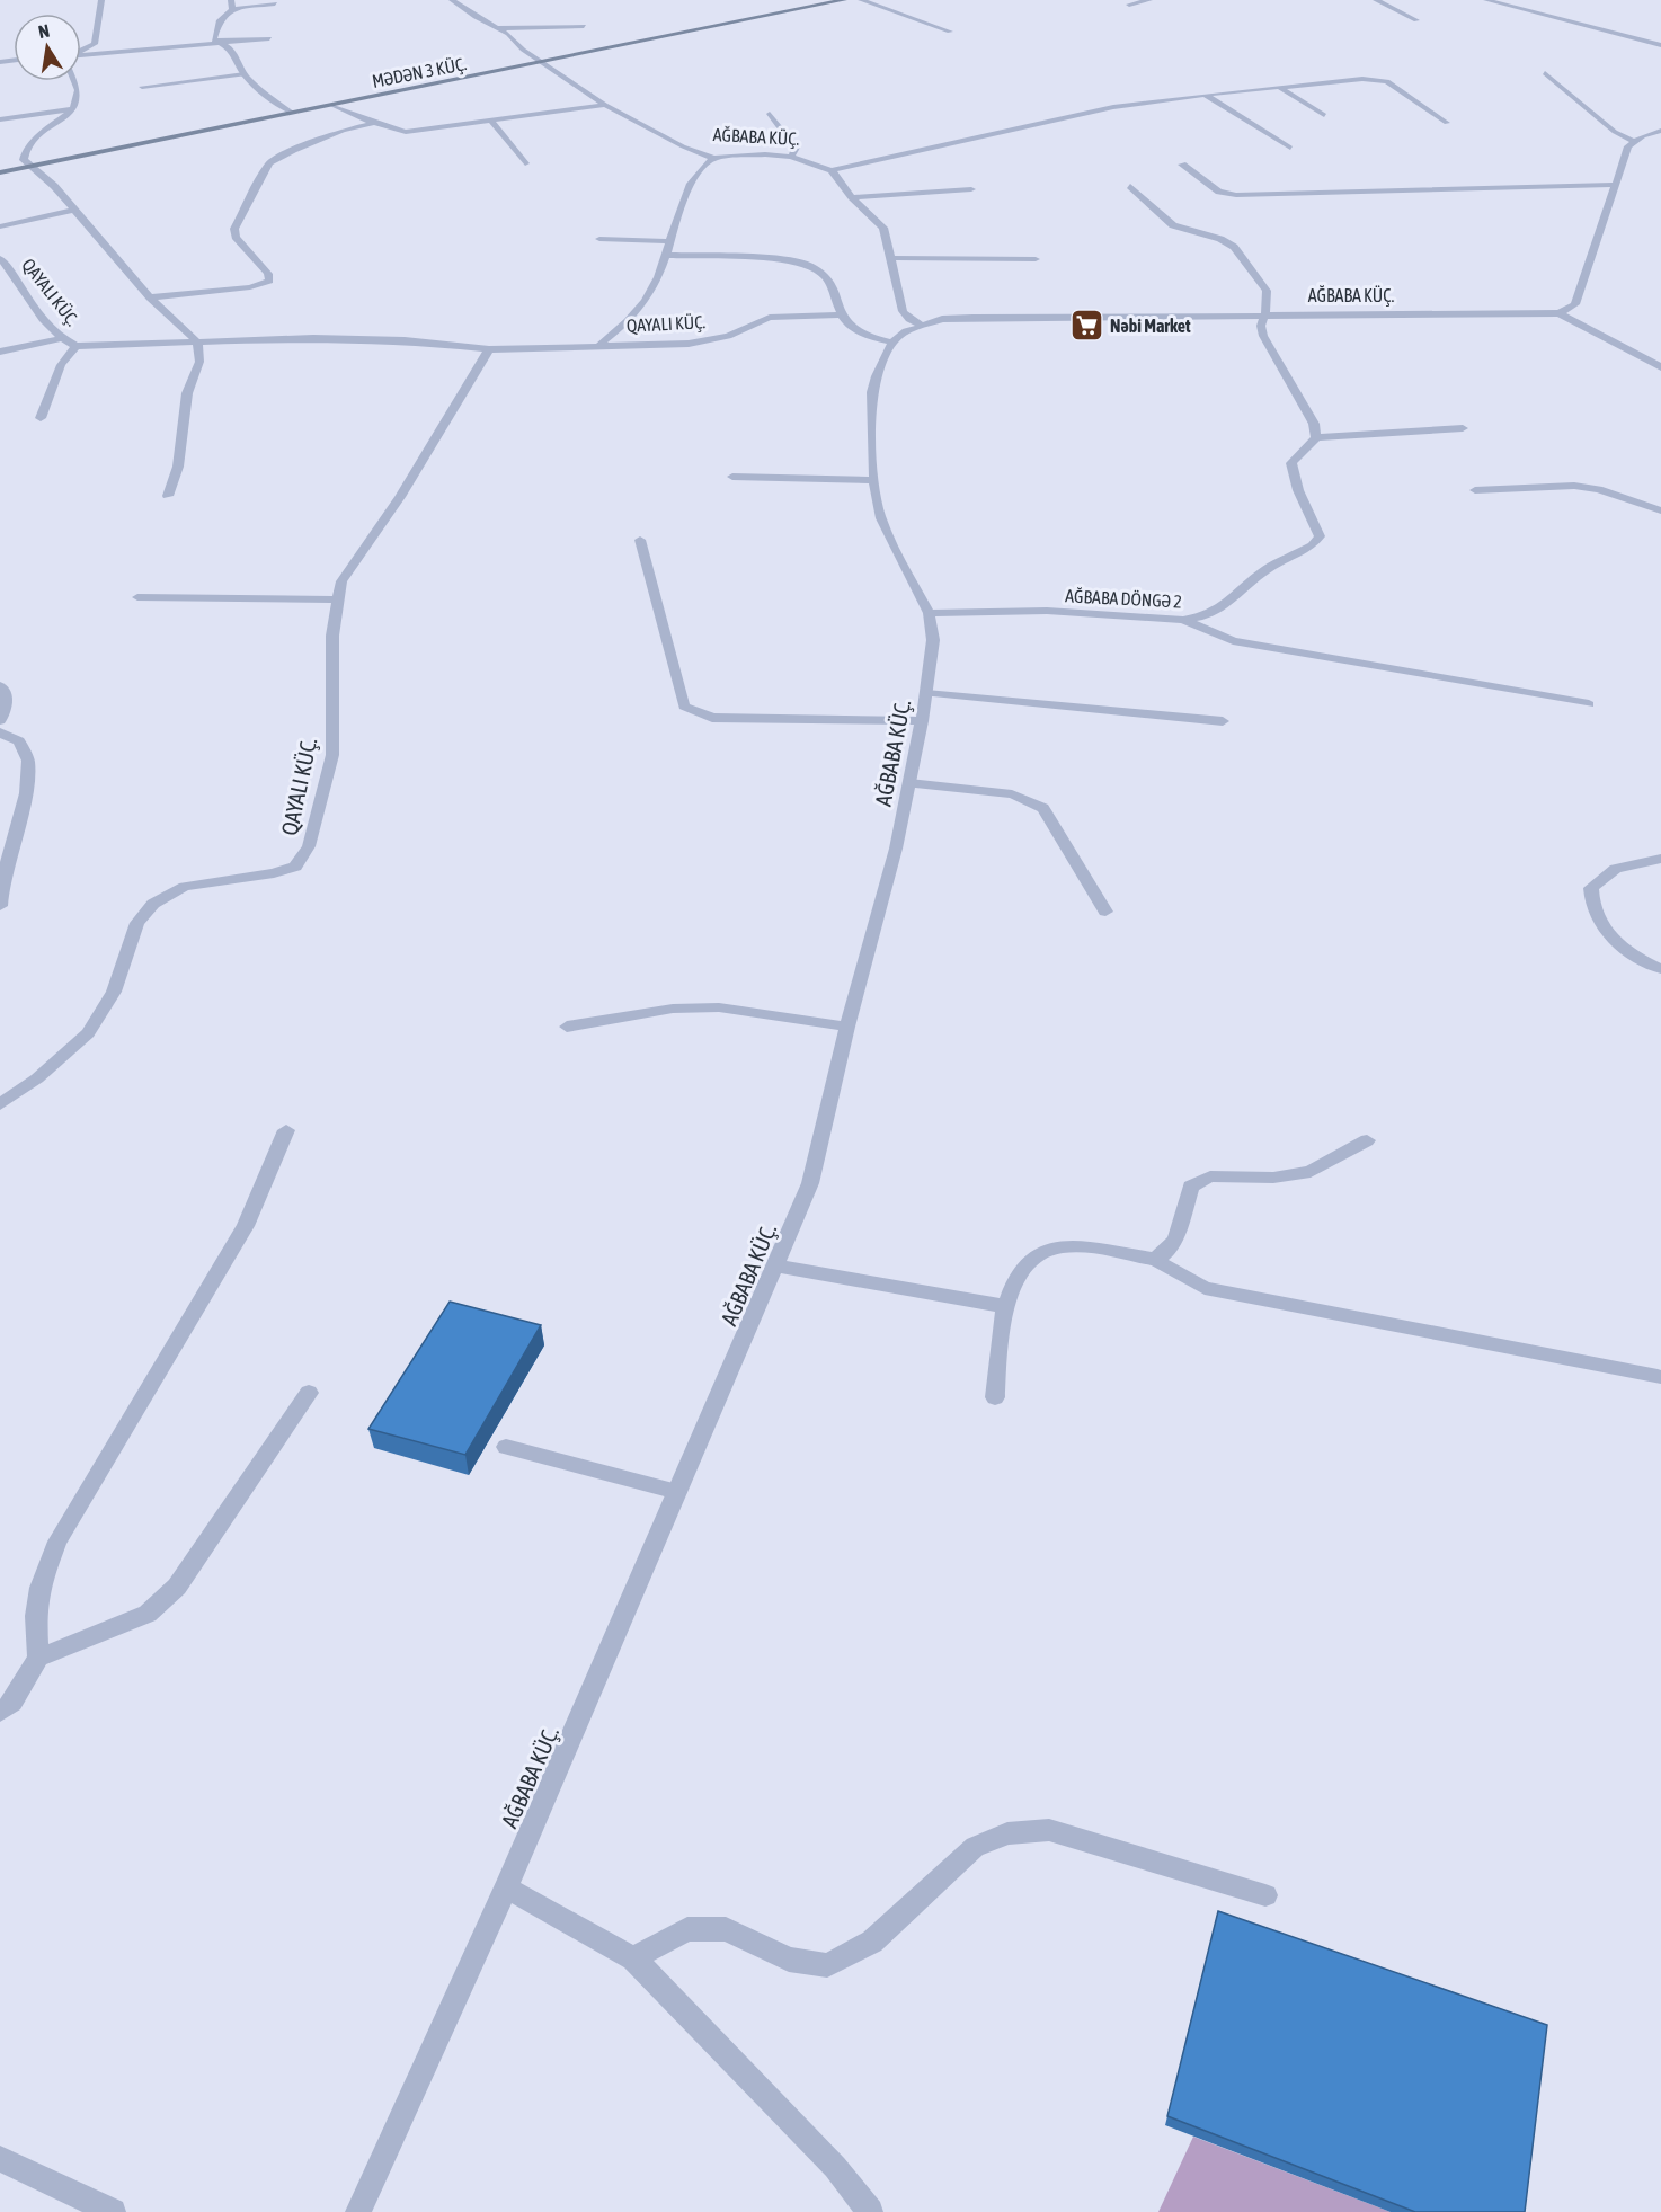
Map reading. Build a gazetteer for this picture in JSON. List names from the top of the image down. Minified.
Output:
{"streets":{"main road":["MƏDƏN 3 KÜÇ."],"street":["AĞBABA KÜÇ.","AĞBABA DÖNGƏ 2"]},"crossings":[["MƏDƏN 3 KÜÇ.","AĞBABA KÜÇ."],["AĞBABA KÜÇ.","AĞBABA DÖNGƏ 2"]],"places":{"supermarket":["Nəbi Market"]},"north":"top"}
